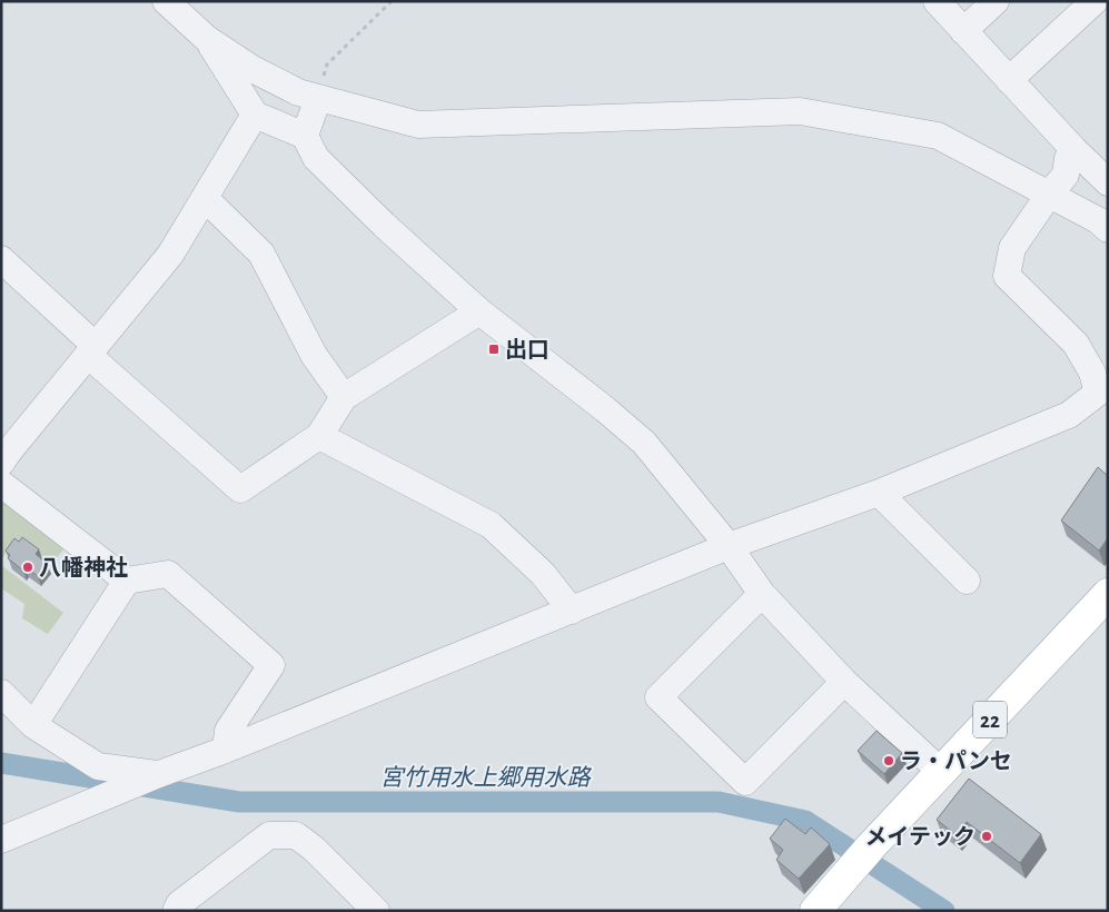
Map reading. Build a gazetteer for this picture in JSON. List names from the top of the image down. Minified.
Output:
{"streets":{"main road":["22"]},"water":["宮竹用水上郷用水路"],"places":{"transit":["出口"],"other":["八幡神社","ラ・パンセ","メイテック"]}}
